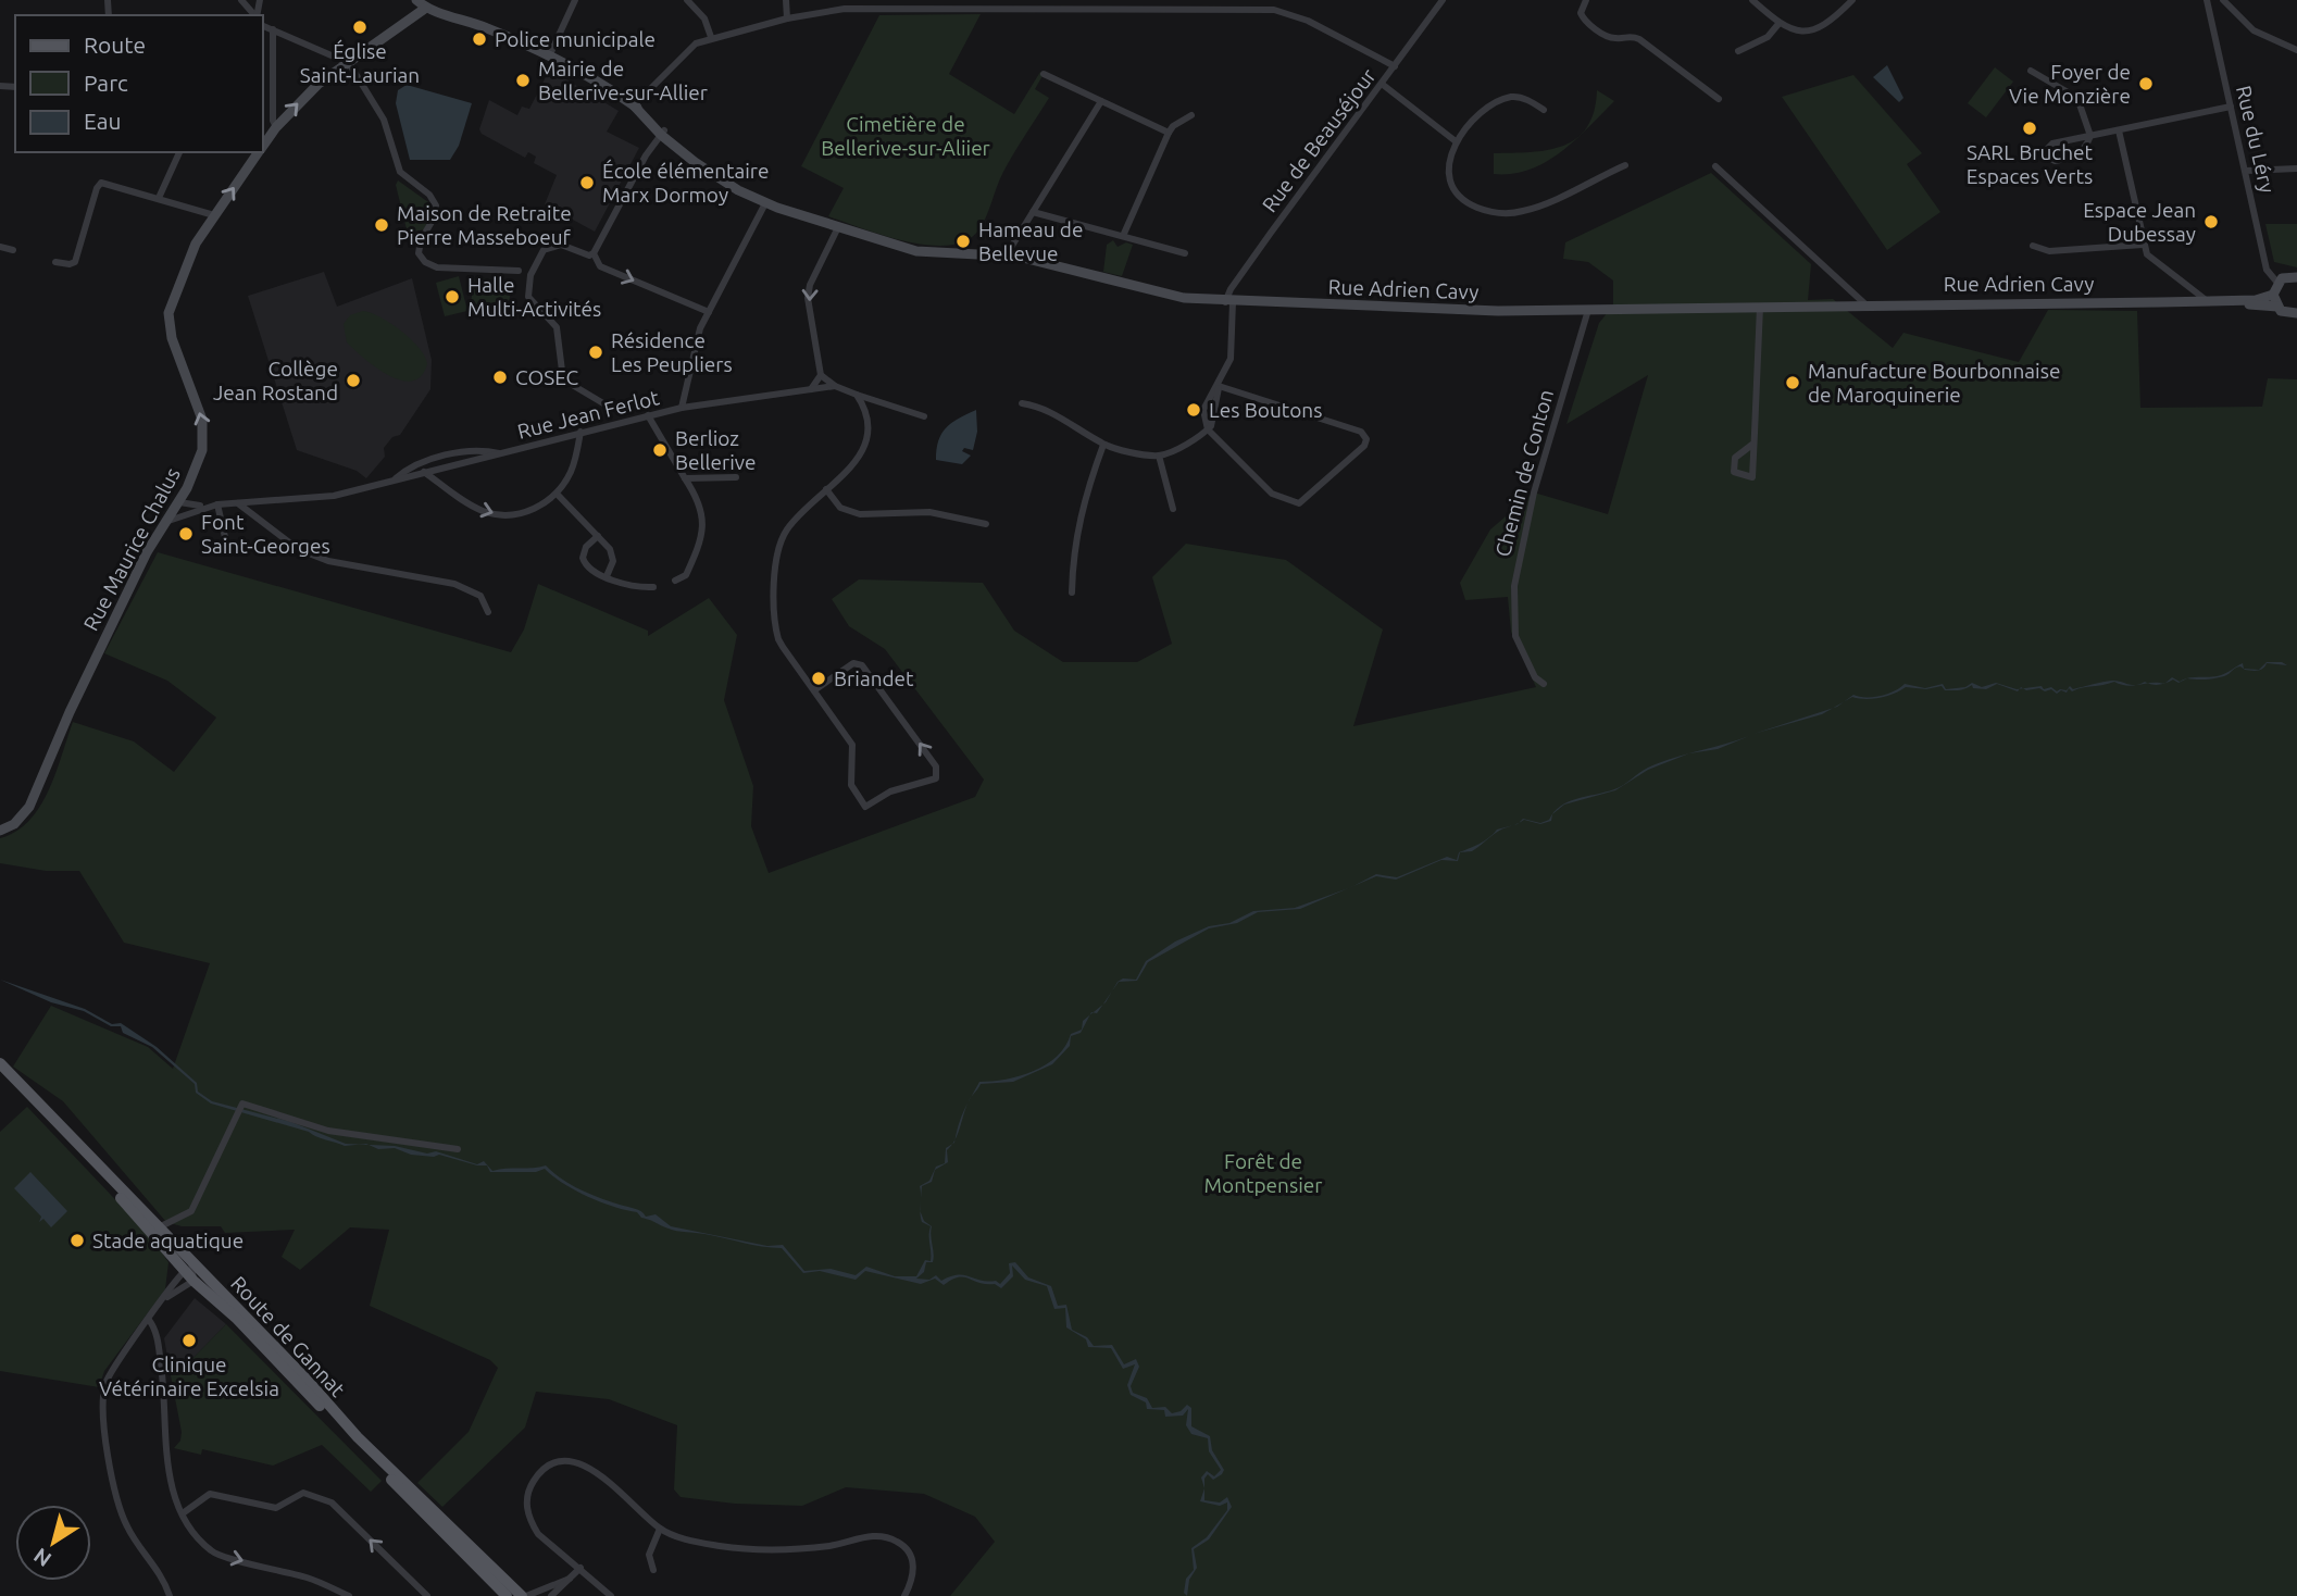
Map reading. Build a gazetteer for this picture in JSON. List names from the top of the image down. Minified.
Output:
{"streets":{"main road":["Rue Adrien Cavy","Rue Maurice Chalus","Route de Gannat"],"street":["Rue du Léry","Rue de Beauséjour","Rue Jean Ferlot","Chemin de Conton"]},"crossings":[["Rue de Beauséjour","Rue Adrien Cavy"],["Rue Adrien Cavy","Chemin de Conton"],["Rue Adrien Cavy","Rue Maurice Chalus"],["Rue Jean Ferlot","Rue Maurice Chalus"]],"one_way":["Rue Maurice Chalus"],"parks":["Cimetière de Bellerive-sur-Aliier","Forêt de Montpensier"],"places":["Église Saint-Laurian","Police municipale","Mairie de Bellerive-sur-Allier","Foyer de Vie Monzière","SARL Bruchet Espaces Verts","École élémentaire Marx Dormoy","Espace Jean Dubessay","Maison de Retraite Pierre Masseboeuf","Hameau de Bellevue","Halle Multi-Activités","Résidence Les Peupliers","COSEC","Collège Jean Rostand","Manufacture Bourbonnaise de Maroquinerie","Les Boutons","Berlioz Bellerive","Font Saint-Georges","Briandet","Stade aquatique","Clinique Vétérinaire Excelsia"],"legend":["Route","Parc","Eau"],"north":"bottom left"}
